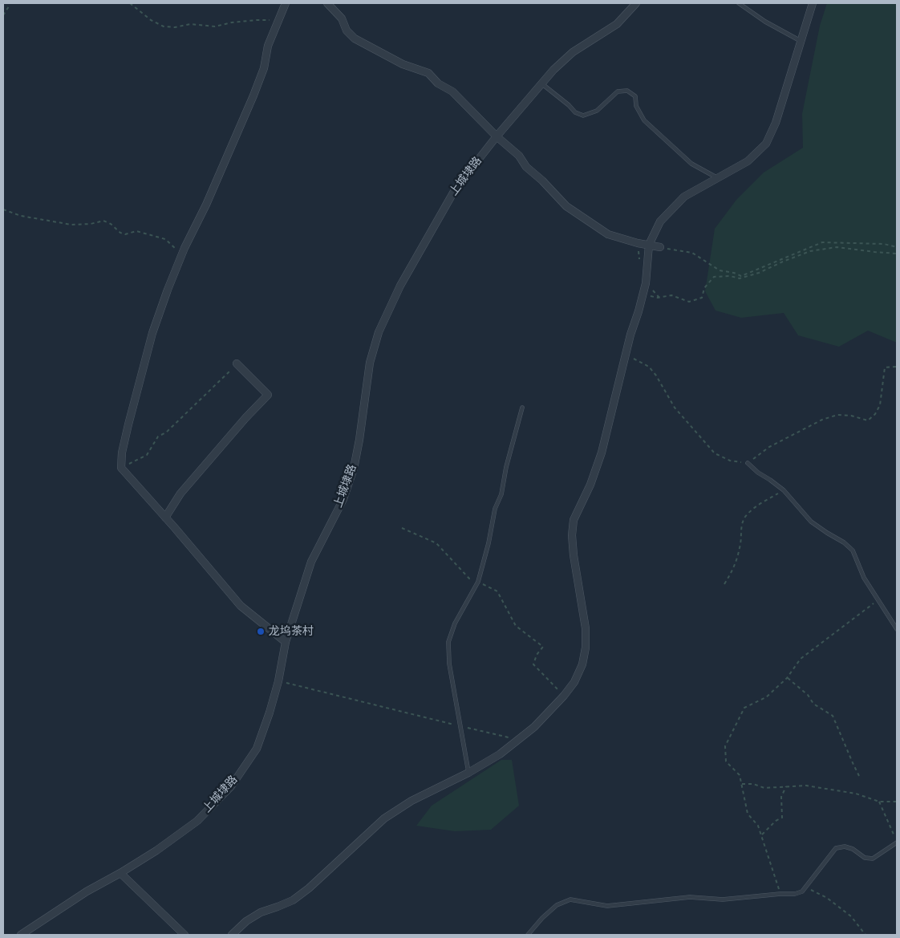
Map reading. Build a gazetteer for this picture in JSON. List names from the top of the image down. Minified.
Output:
{"streets":{"street":["上城埭路"]},"places":["龙坞茶村"]}
